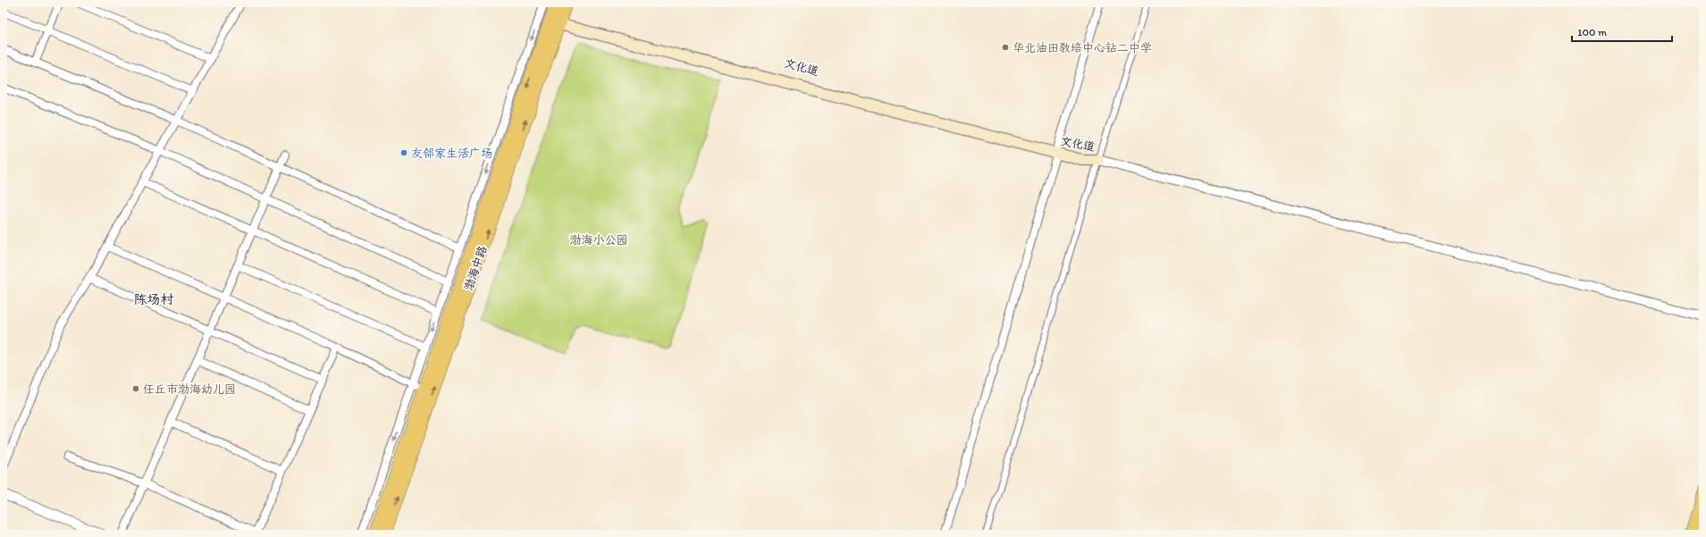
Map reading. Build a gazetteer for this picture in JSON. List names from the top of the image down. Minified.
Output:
{"streets":{"main road":["文化道","渤海中路"]},"crossings":[["文化道","渤海中路"]],"districts":["陈场村"],"parks":["渤海小公园"],"places":["华北油田教培中心钻二中学","友邻家生活广场","任丘市渤海幼儿园"],"scale_bar":"100 m"}
